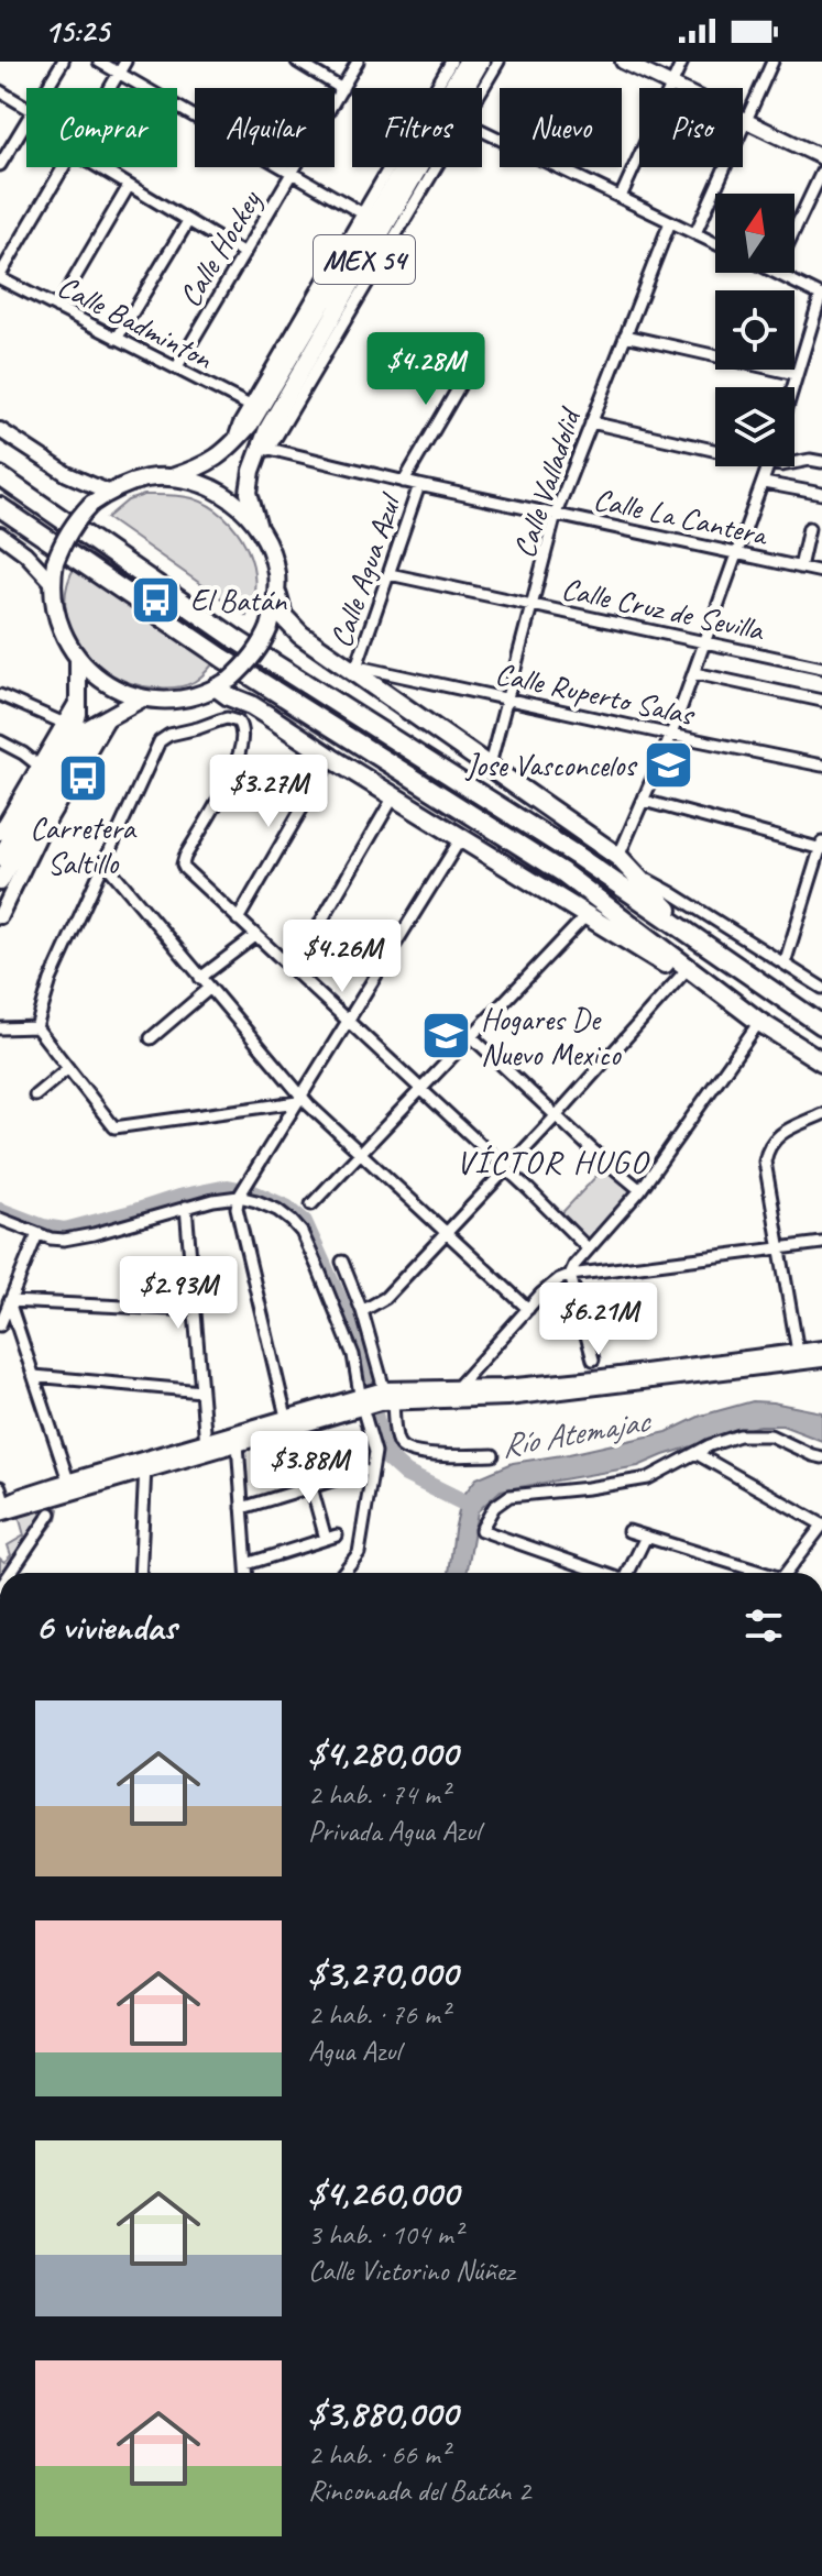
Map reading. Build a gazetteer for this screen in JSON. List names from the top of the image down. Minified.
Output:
{"streets":{"main road":["MEX 54"],"street":["Calle Hockey","Calle Badminton","Calle Valladolid","Calle La Cantera","Calle Agua Azul","Calle Cruz de Sevilla","Calle Ruperto Salas"]},"crossings":[["Calle Hockey","Calle Badminton"],["Calle Valladolid","Calle La Cantera"],["Calle Valladolid","Calle Cruz de Sevilla"],["Calle Valladolid","Calle Ruperto Salas"],["Calle La Cantera","Calle Agua Azul"],["Calle Agua Azul","Calle Cruz de Sevilla"],["Calle Agua Azul","Calle Ruperto Salas"]],"districts":["VÍCTOR HUGO"],"water":["Río Atemajac"],"places":{"bus stop":["El Batán","Carretera Saltillo"],"school or university":["Jose Vasconcelos","Hogares De Nuevo Mexico"]},"north":"top","page":{"status":"15:25","chip":["Comprar","Alquilar","Filtros","Nuevo","Piso"],"price":["$4.28M","$3.27M","$4.26M","$2.93M","$6.21M","$3.88M"],"heading":"6 viviendas","list":[{"name":"$4,280,000","note":"2 hab. · 74 m² · Privada Agua Azul"},{"name":"$3,270,000","note":"2 hab. · 76 m² · Agua Azul"},{"name":"$4,260,000","note":"3 hab. · 104 m² · Calle Victorino Núñez"},{"name":"$3,880,000","note":"2 hab. · 66 m² · Rinconada del Batán 2"}]}}
